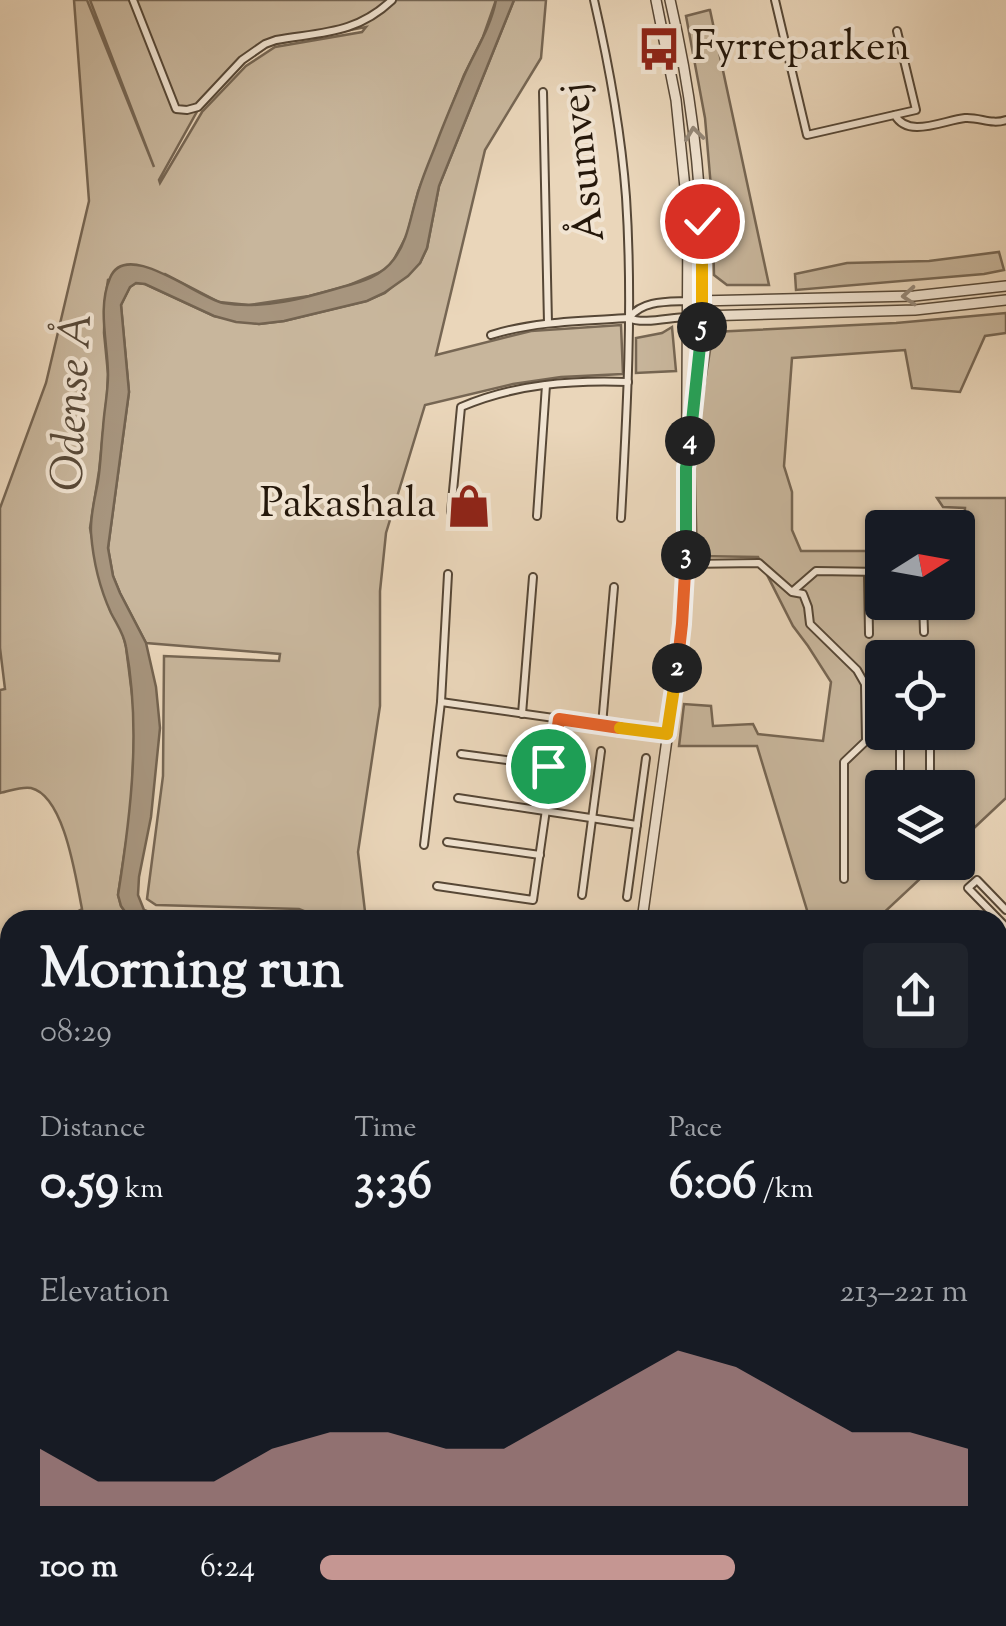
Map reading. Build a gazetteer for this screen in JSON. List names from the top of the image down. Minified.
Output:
{"streets":{"street":["Åsumvej"]},"water":["Odense Å"],"places":{"bus stop":["Fyrreparken"],"shop":["Pakashala"]},"north":"right","page":{"pins":["5","4","3","2"],"heading":["Morning run","08:29"],"stats":[["Distance","0.59 km"],["Time","3:36"],["Pace","6:06 /km"]],"chart":["Elevation","213–221 m"],"list":[{"name":"100 m","note":"6:24"}]}}
